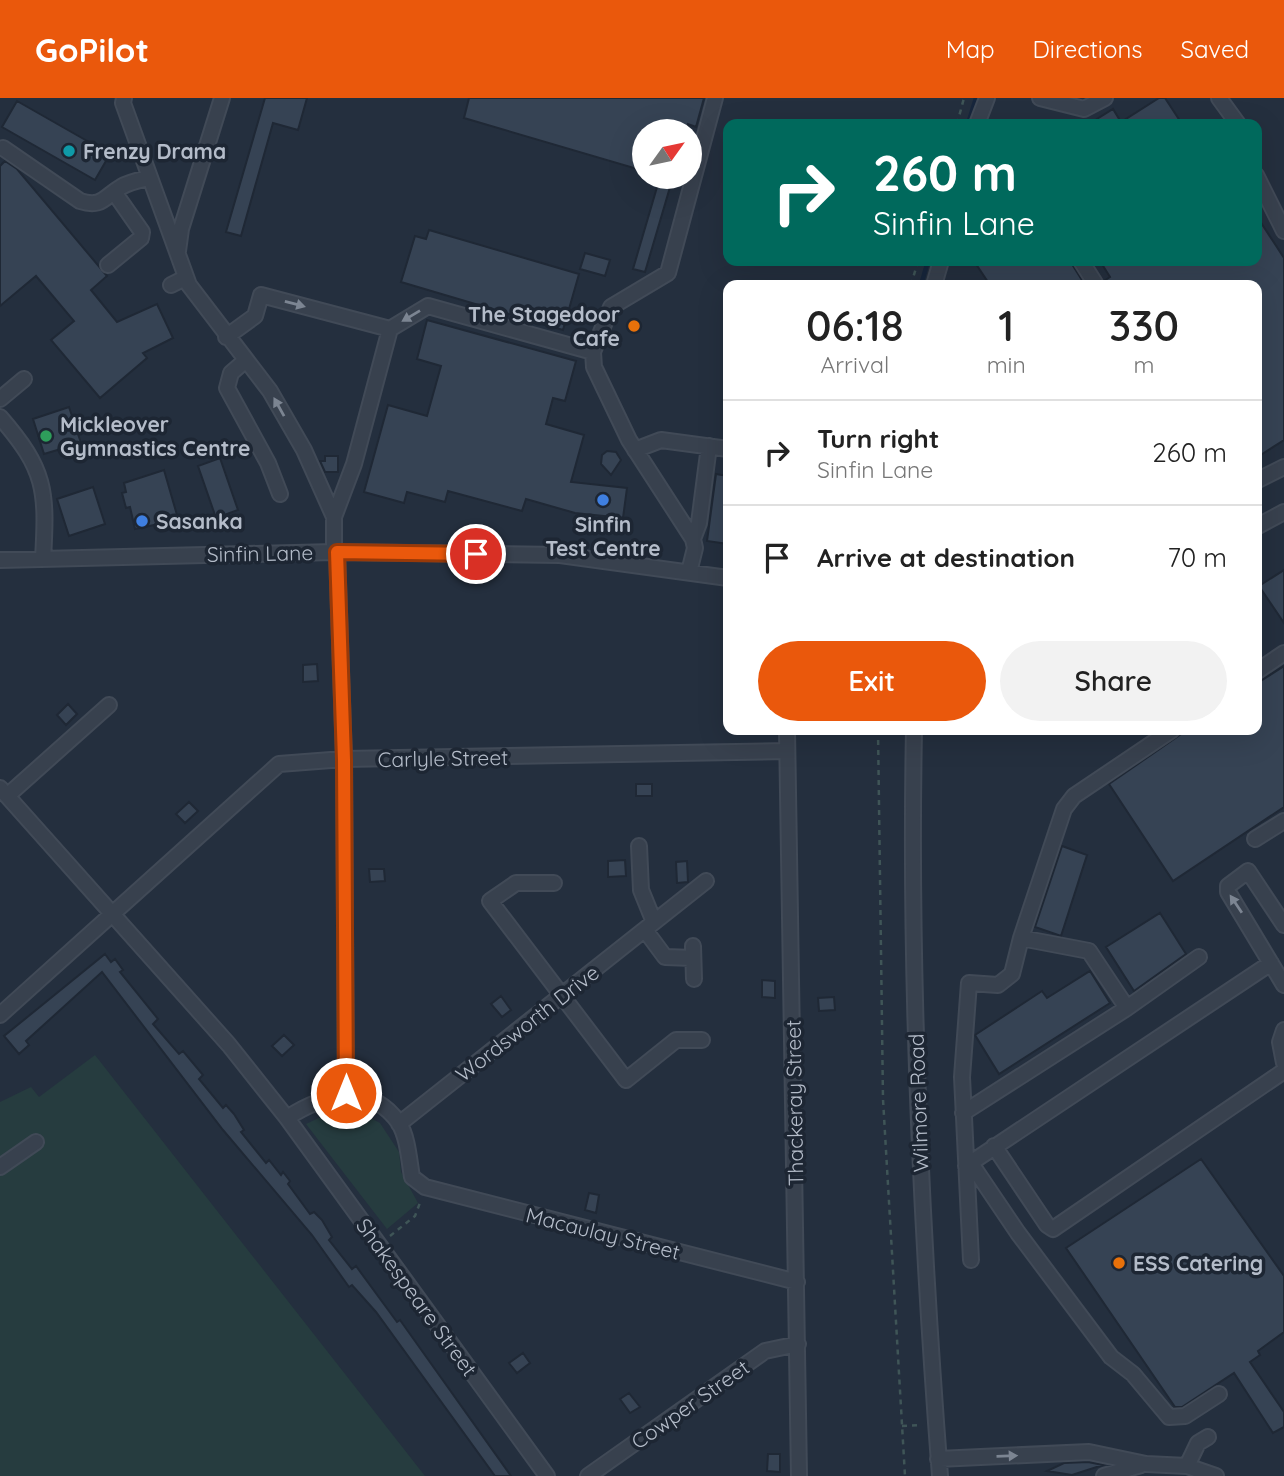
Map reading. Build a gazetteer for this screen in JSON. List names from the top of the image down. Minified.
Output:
{"streets":{"street":["Sinfin Lane","Carlyle Street","Wordsworth Drive","Thackeray Street","Wilmore Road","Macaulay Street","Shakespeare Street","Cowper Street"]},"crossings":[["Carlyle Street","Thackeray Street"],["Carlyle Street","Shakespeare Street"],["Wordsworth Drive","Macaulay Street"],["Thackeray Street","Macaulay Street"],["Thackeray Street","Cowper Street"]],"places":["Frenzy Drama","The Stagedoor Cafe","Mickleover Gymnastics Centre","Sinfin Test Centre","Sasanka","ESS Catering"],"north":"top right","page":{"header":"GoPilot","nav":["Map","Directions","Saved"],"turn":["260 m","Sinfin Lane"],"eta":["06:18","Arrival","1","min","330","m"],"list":[{"name":"Turn right","note":"Sinfin Lane","value":"260 m"},{"name":"Arrive at destination","value":"70 m"}],"buttons":["Exit","Share"]}}
